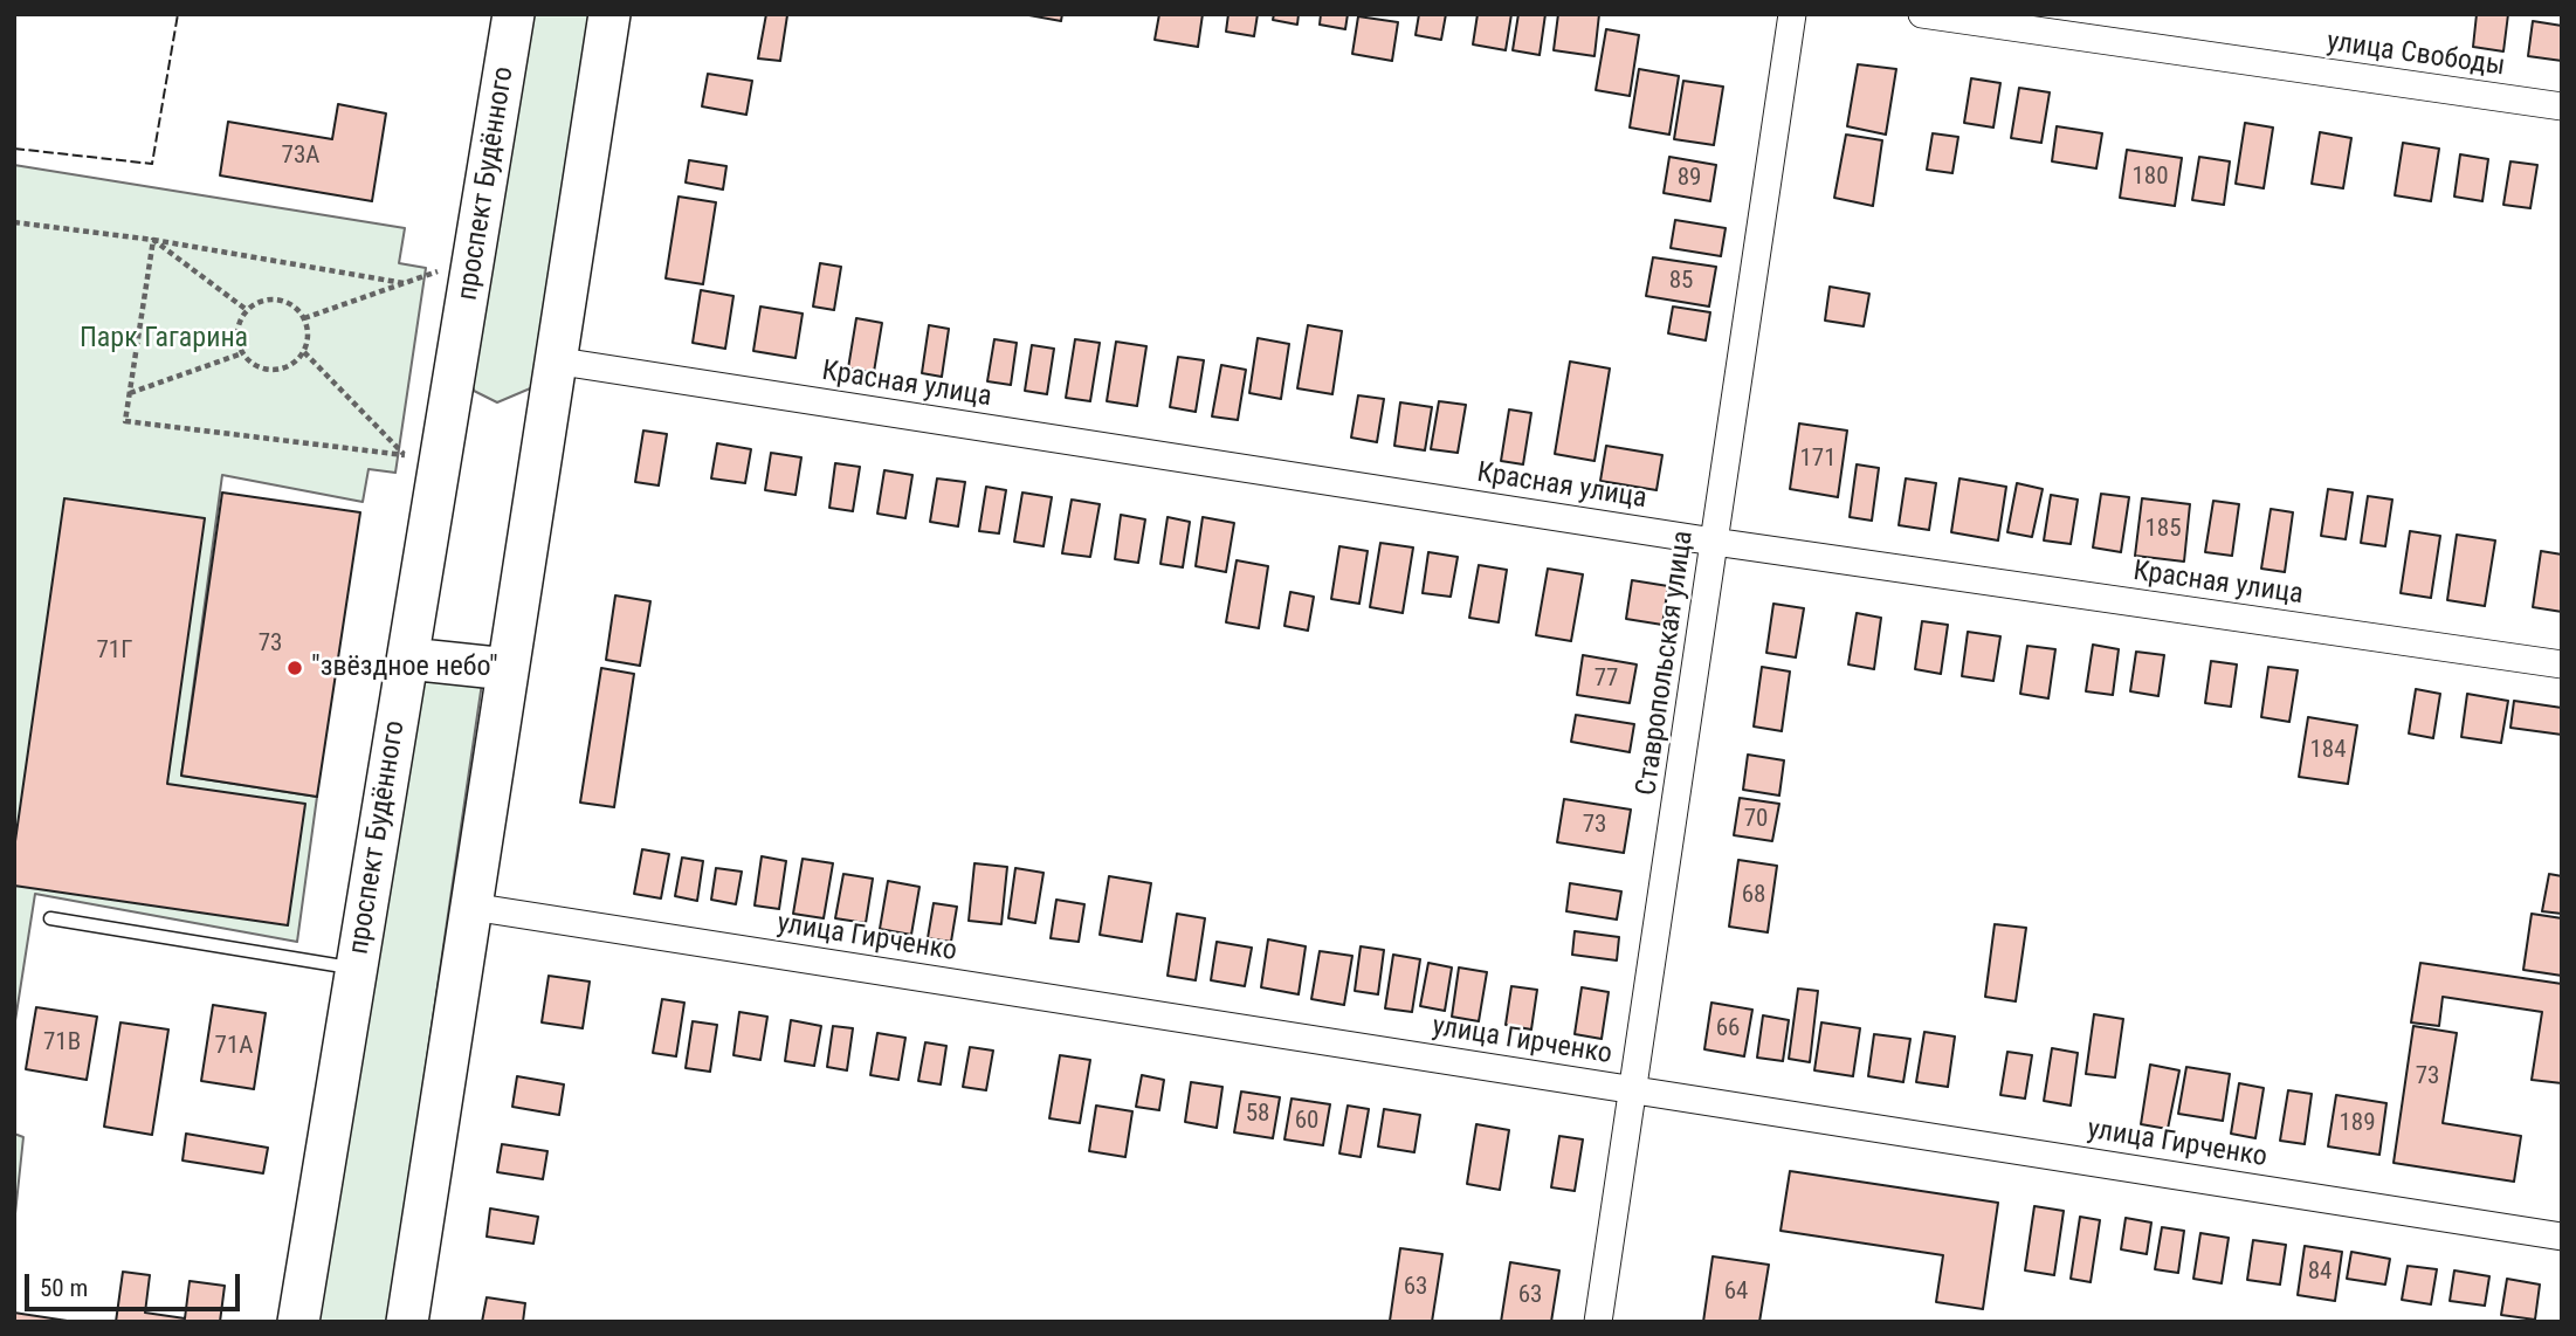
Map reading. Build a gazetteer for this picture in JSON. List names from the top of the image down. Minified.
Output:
{"streets":{"main road":["проспект Будённого"],"street":["улица Свободы","Красная улица","Ставропольская улица","улица Гирченко"]},"crossings":[["Красная улица","Ставропольская улица"],["Ставропольская улица","улица Гирченко"]],"parks":["Парк Гагарина"],"places":["\"звёздное небо\""],"house_numbers":["73А","180","89","85","171","185","73","71Г","77","184","70","73","68","66","71В","71А","73","58","60","189","84","63","64","63"],"scale_bar":"50 m"}
